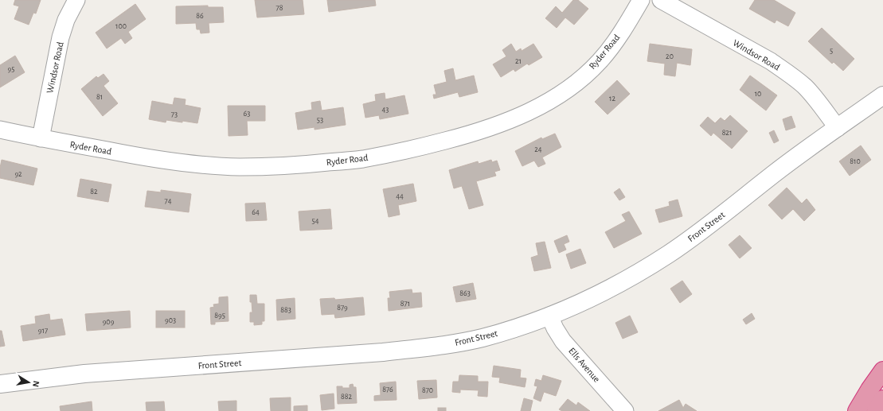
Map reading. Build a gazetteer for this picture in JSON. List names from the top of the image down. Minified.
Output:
{"streets":{"street":["Ryder Road","Windsor Road","Front Street","Ells Avenue"]},"crossings":[["Ryder Road","Windsor Road"],["Windsor Road","Front Street"],["Front Street","Ells Avenue"]],"house_numbers":["78","86","100","5","20","21","95","10","81","12","43","63","73","53","821","24","810","92","82","44","74","64","54","863","871","879","883","895","903","909","917","876","870","882"],"north":"right"}
